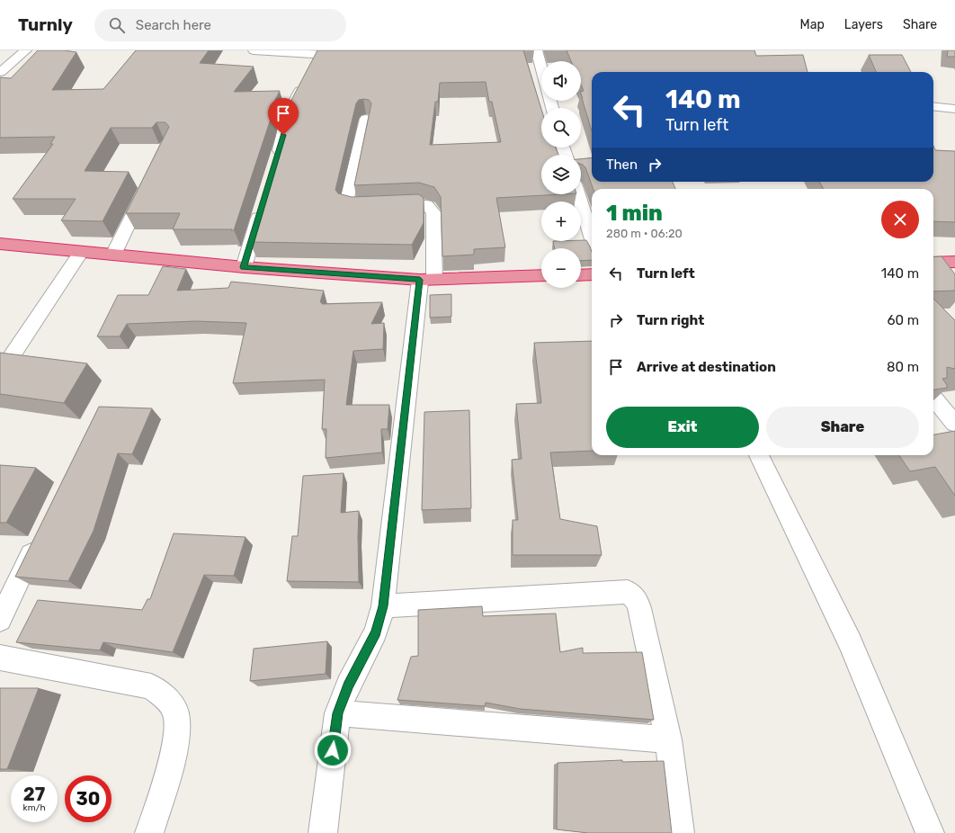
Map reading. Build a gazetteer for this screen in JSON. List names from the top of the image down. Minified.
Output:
{"page":{"header":"Turnly","search":"Search here","nav":["Map","Layers","Share"],"map_buttons":["+","−"],"turn":["140 m","Turn left"],"then":"Then","heading":["1 min","280 m · 06:20"],"list":[{"name":"Turn left","value":"140 m"},{"name":"Turn right","value":"60 m"},{"name":"Arrive at destination","value":"80 m"}],"buttons":["Exit","Share"],"speed":"27 km/h","limit":"30"}}
